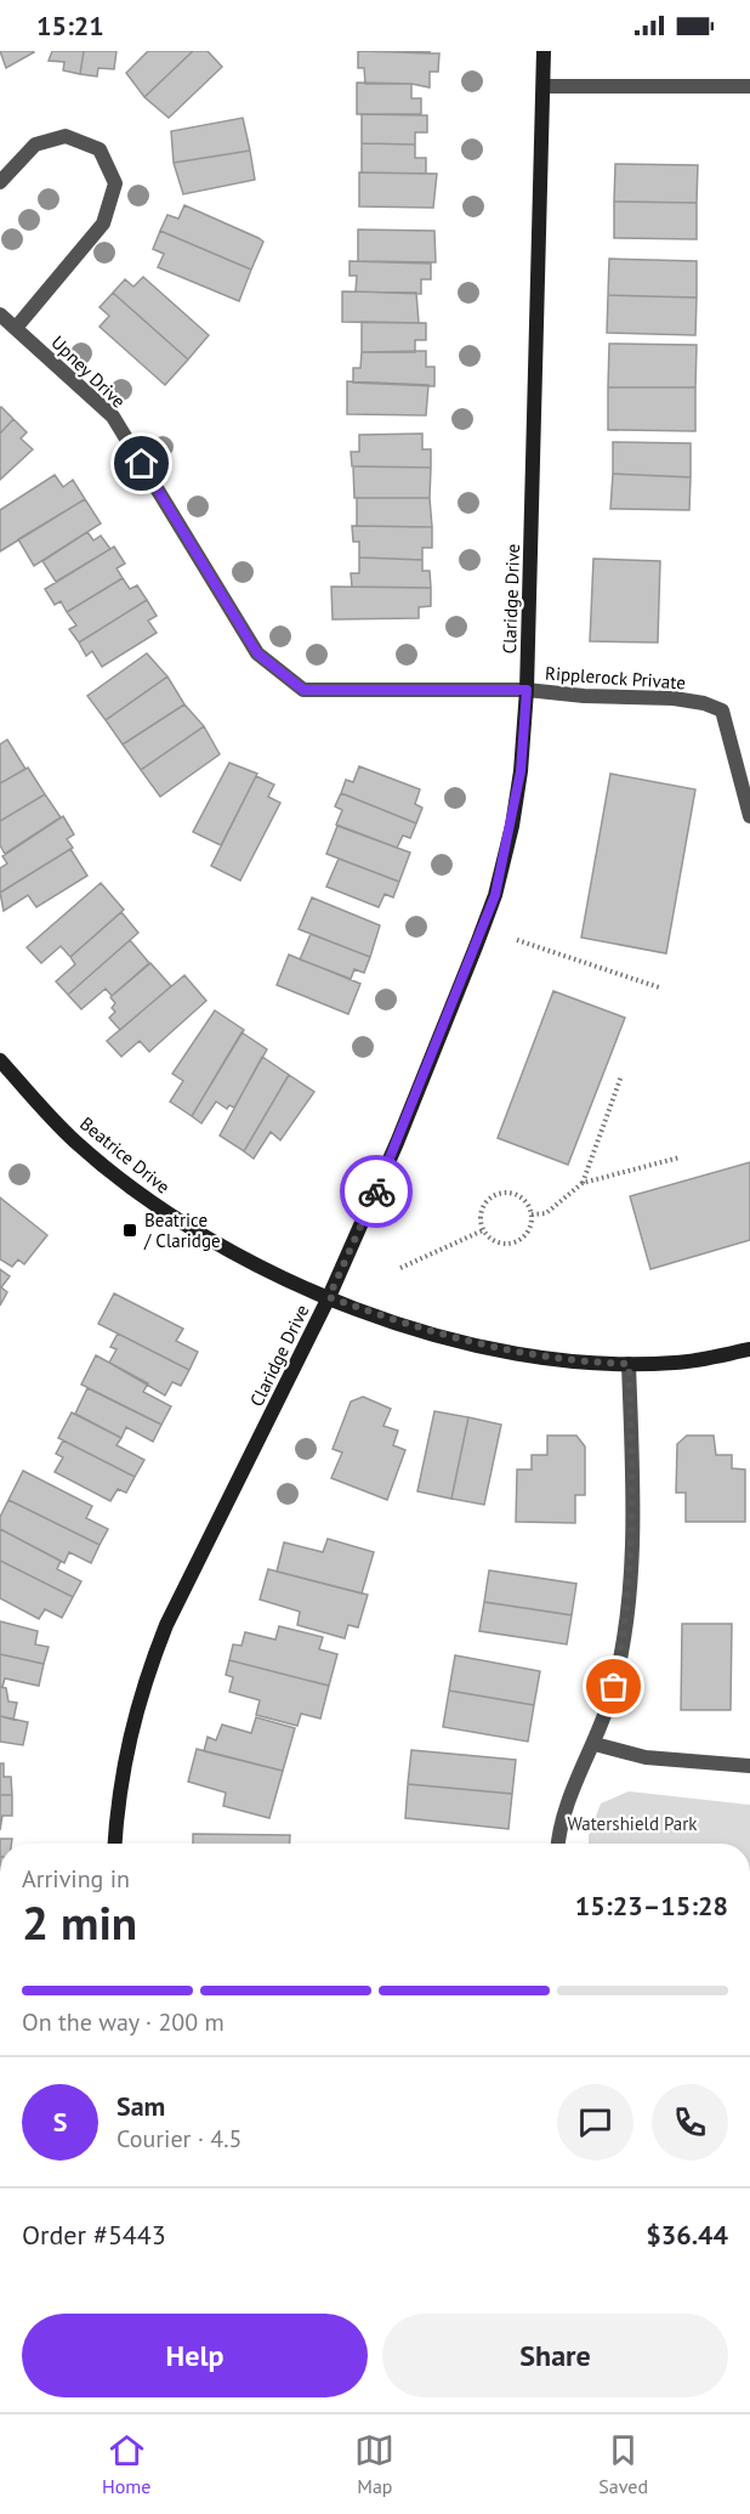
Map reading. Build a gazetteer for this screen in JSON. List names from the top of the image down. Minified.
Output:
{"streets":{"street":["Upney Drive","Claridge Drive","Ripplerock Private","Beatrice Drive"]},"crossings":[["Upney Drive","Claridge Drive"],["Upney Drive","Ripplerock Private"],["Claridge Drive","Ripplerock Private"],["Claridge Drive","Beatrice Drive"]],"parks":["Watershield Park"],"places":{"transit":["Beatrice / Claridge"]},"page":{"status":"15:21","heading":["2 min","Arriving in","15:23–15:28"],"panel":["Sam","Courier · 4.5","Order #5443","$36.44"],"bar":"On the way · 200 m","round":"S","buttons":["Help","Share"],"tabs":["Home","Map","Saved"]}}
